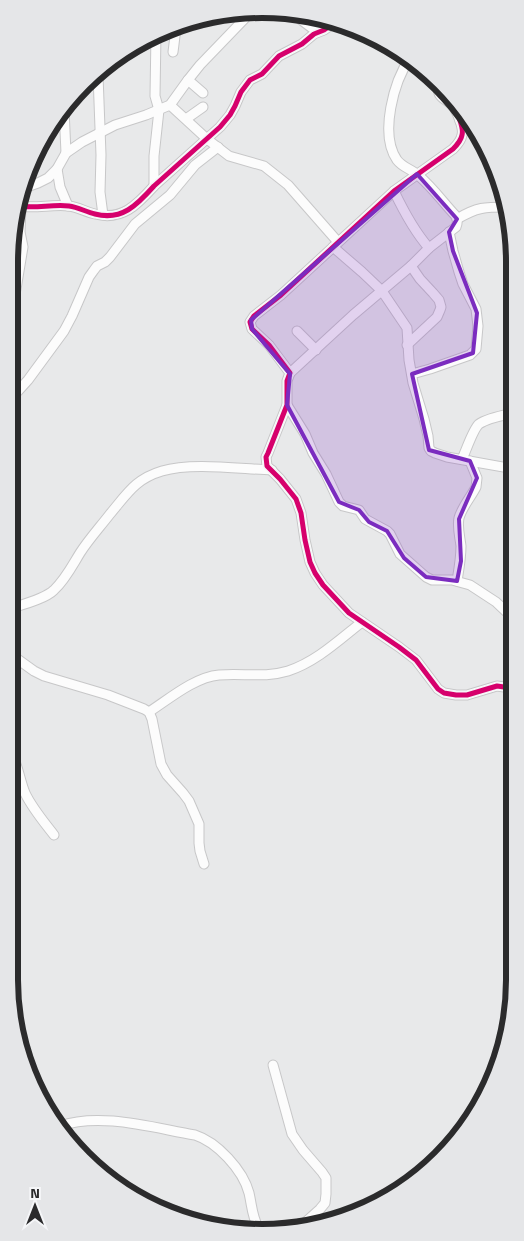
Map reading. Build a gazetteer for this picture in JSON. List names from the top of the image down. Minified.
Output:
{"north":"top"}
